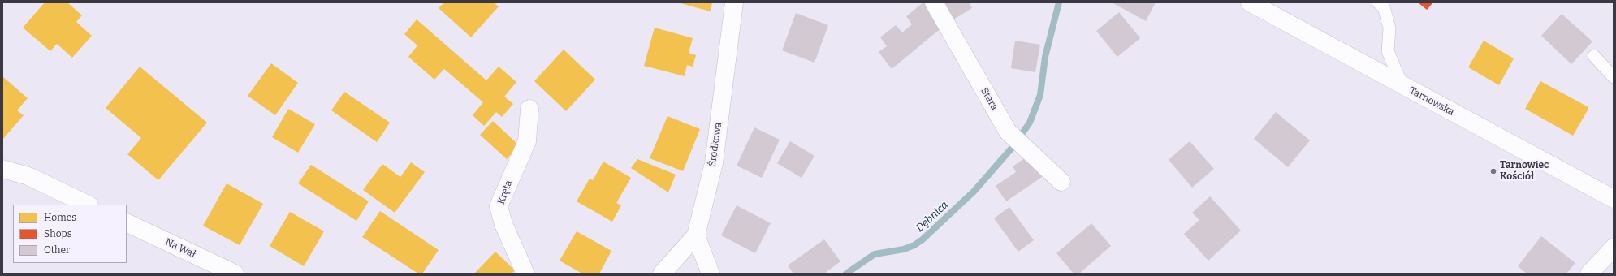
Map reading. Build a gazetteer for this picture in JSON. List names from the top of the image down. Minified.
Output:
{"streets":{"street":["Stara","Tarnowska","Środkowa","Kręta","Na Wał"]},"water":["Dębnica"],"places":["Tarnowiec Kościół"],"legend":["Homes","Shops","Other"]}
